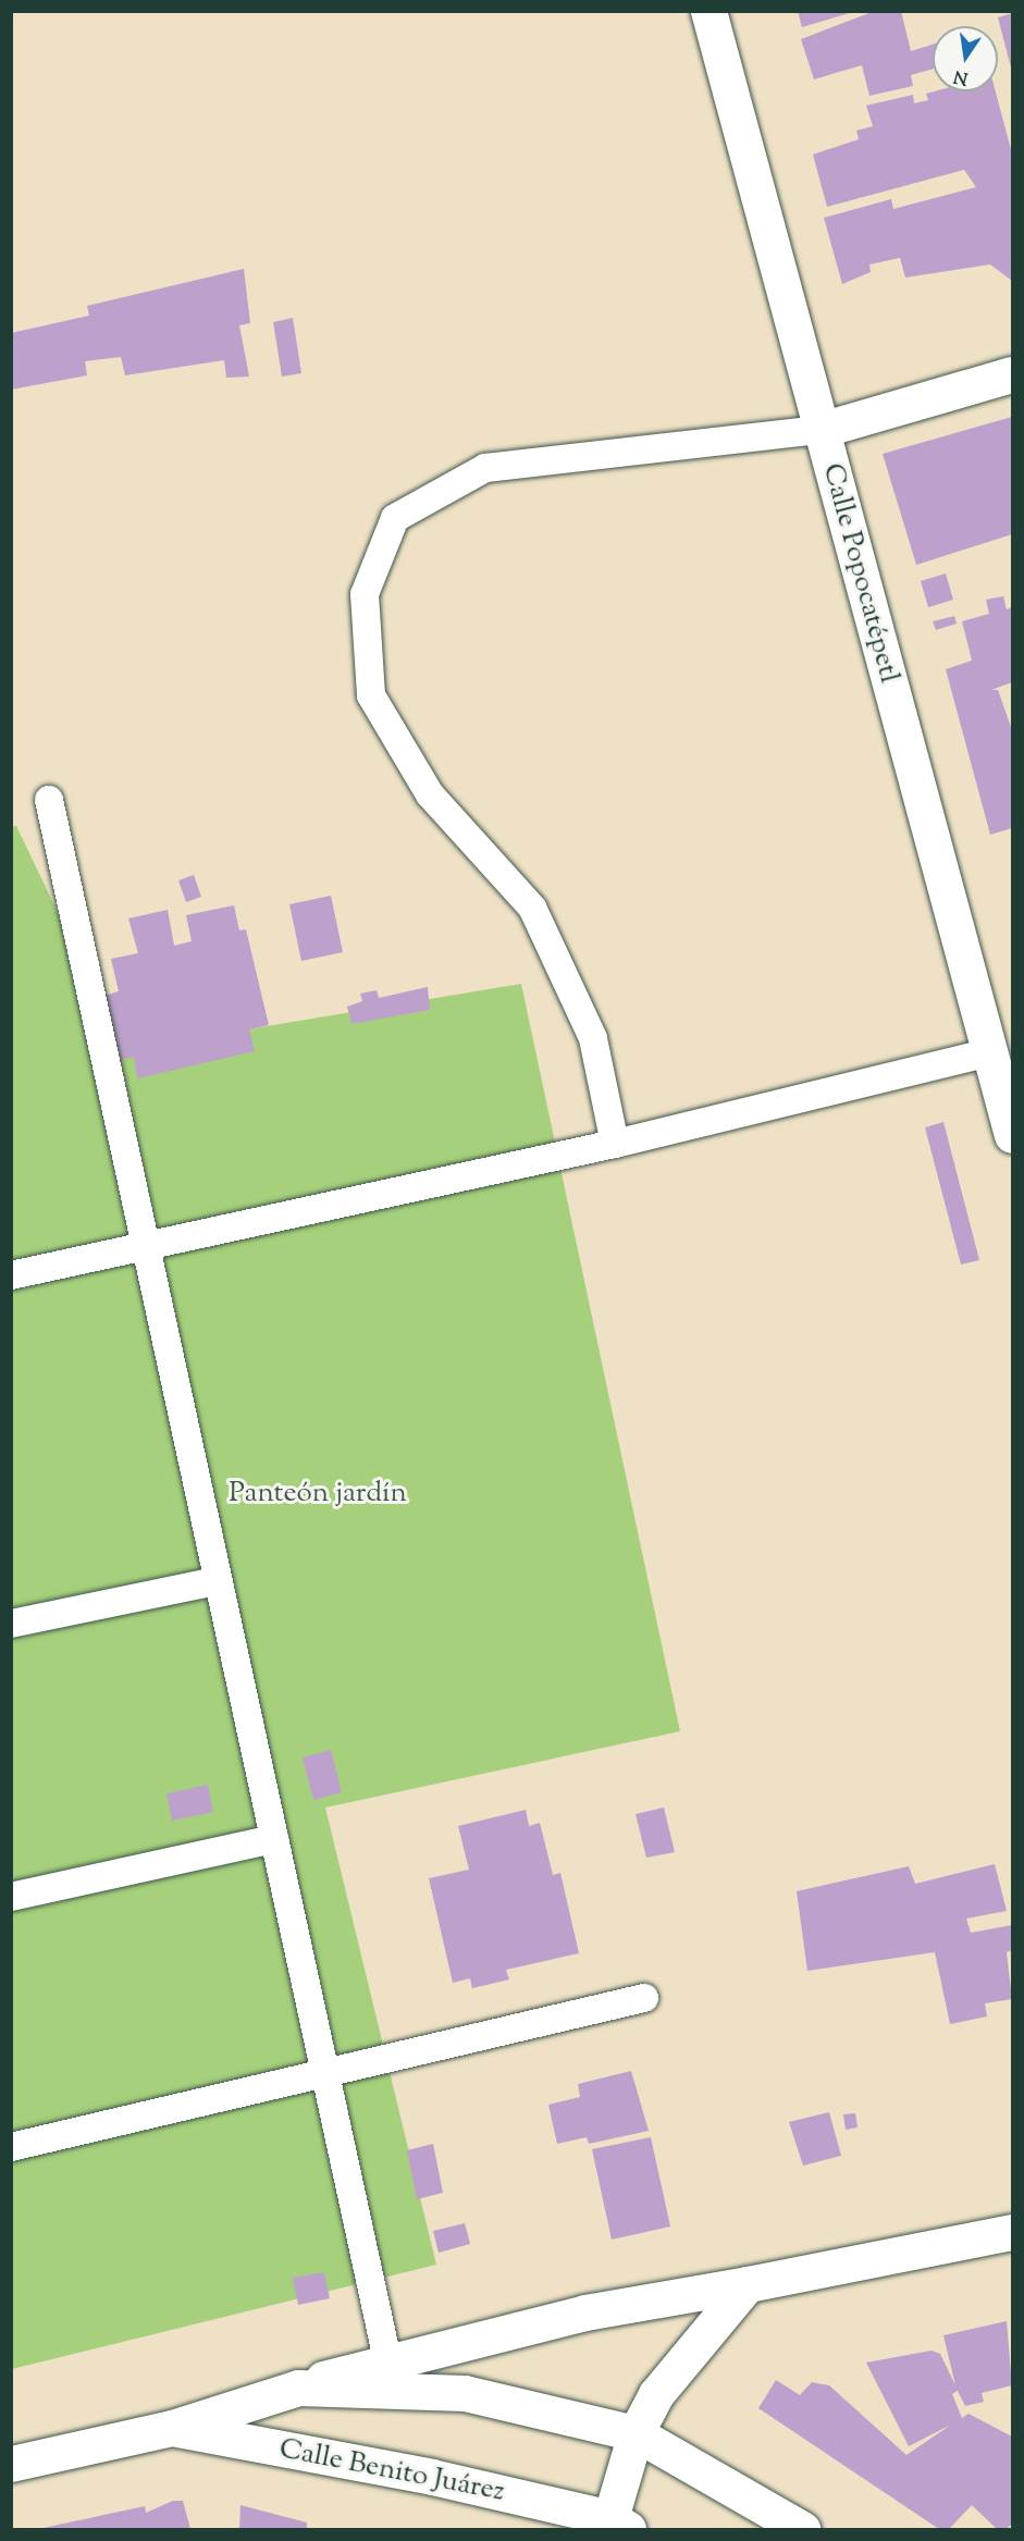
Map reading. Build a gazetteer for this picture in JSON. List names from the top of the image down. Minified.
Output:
{"streets":{"main road":["Calle Popocatépetl","Calle Benito Juárez"]},"parks":["Panteón jardín"],"north":"bottom"}
